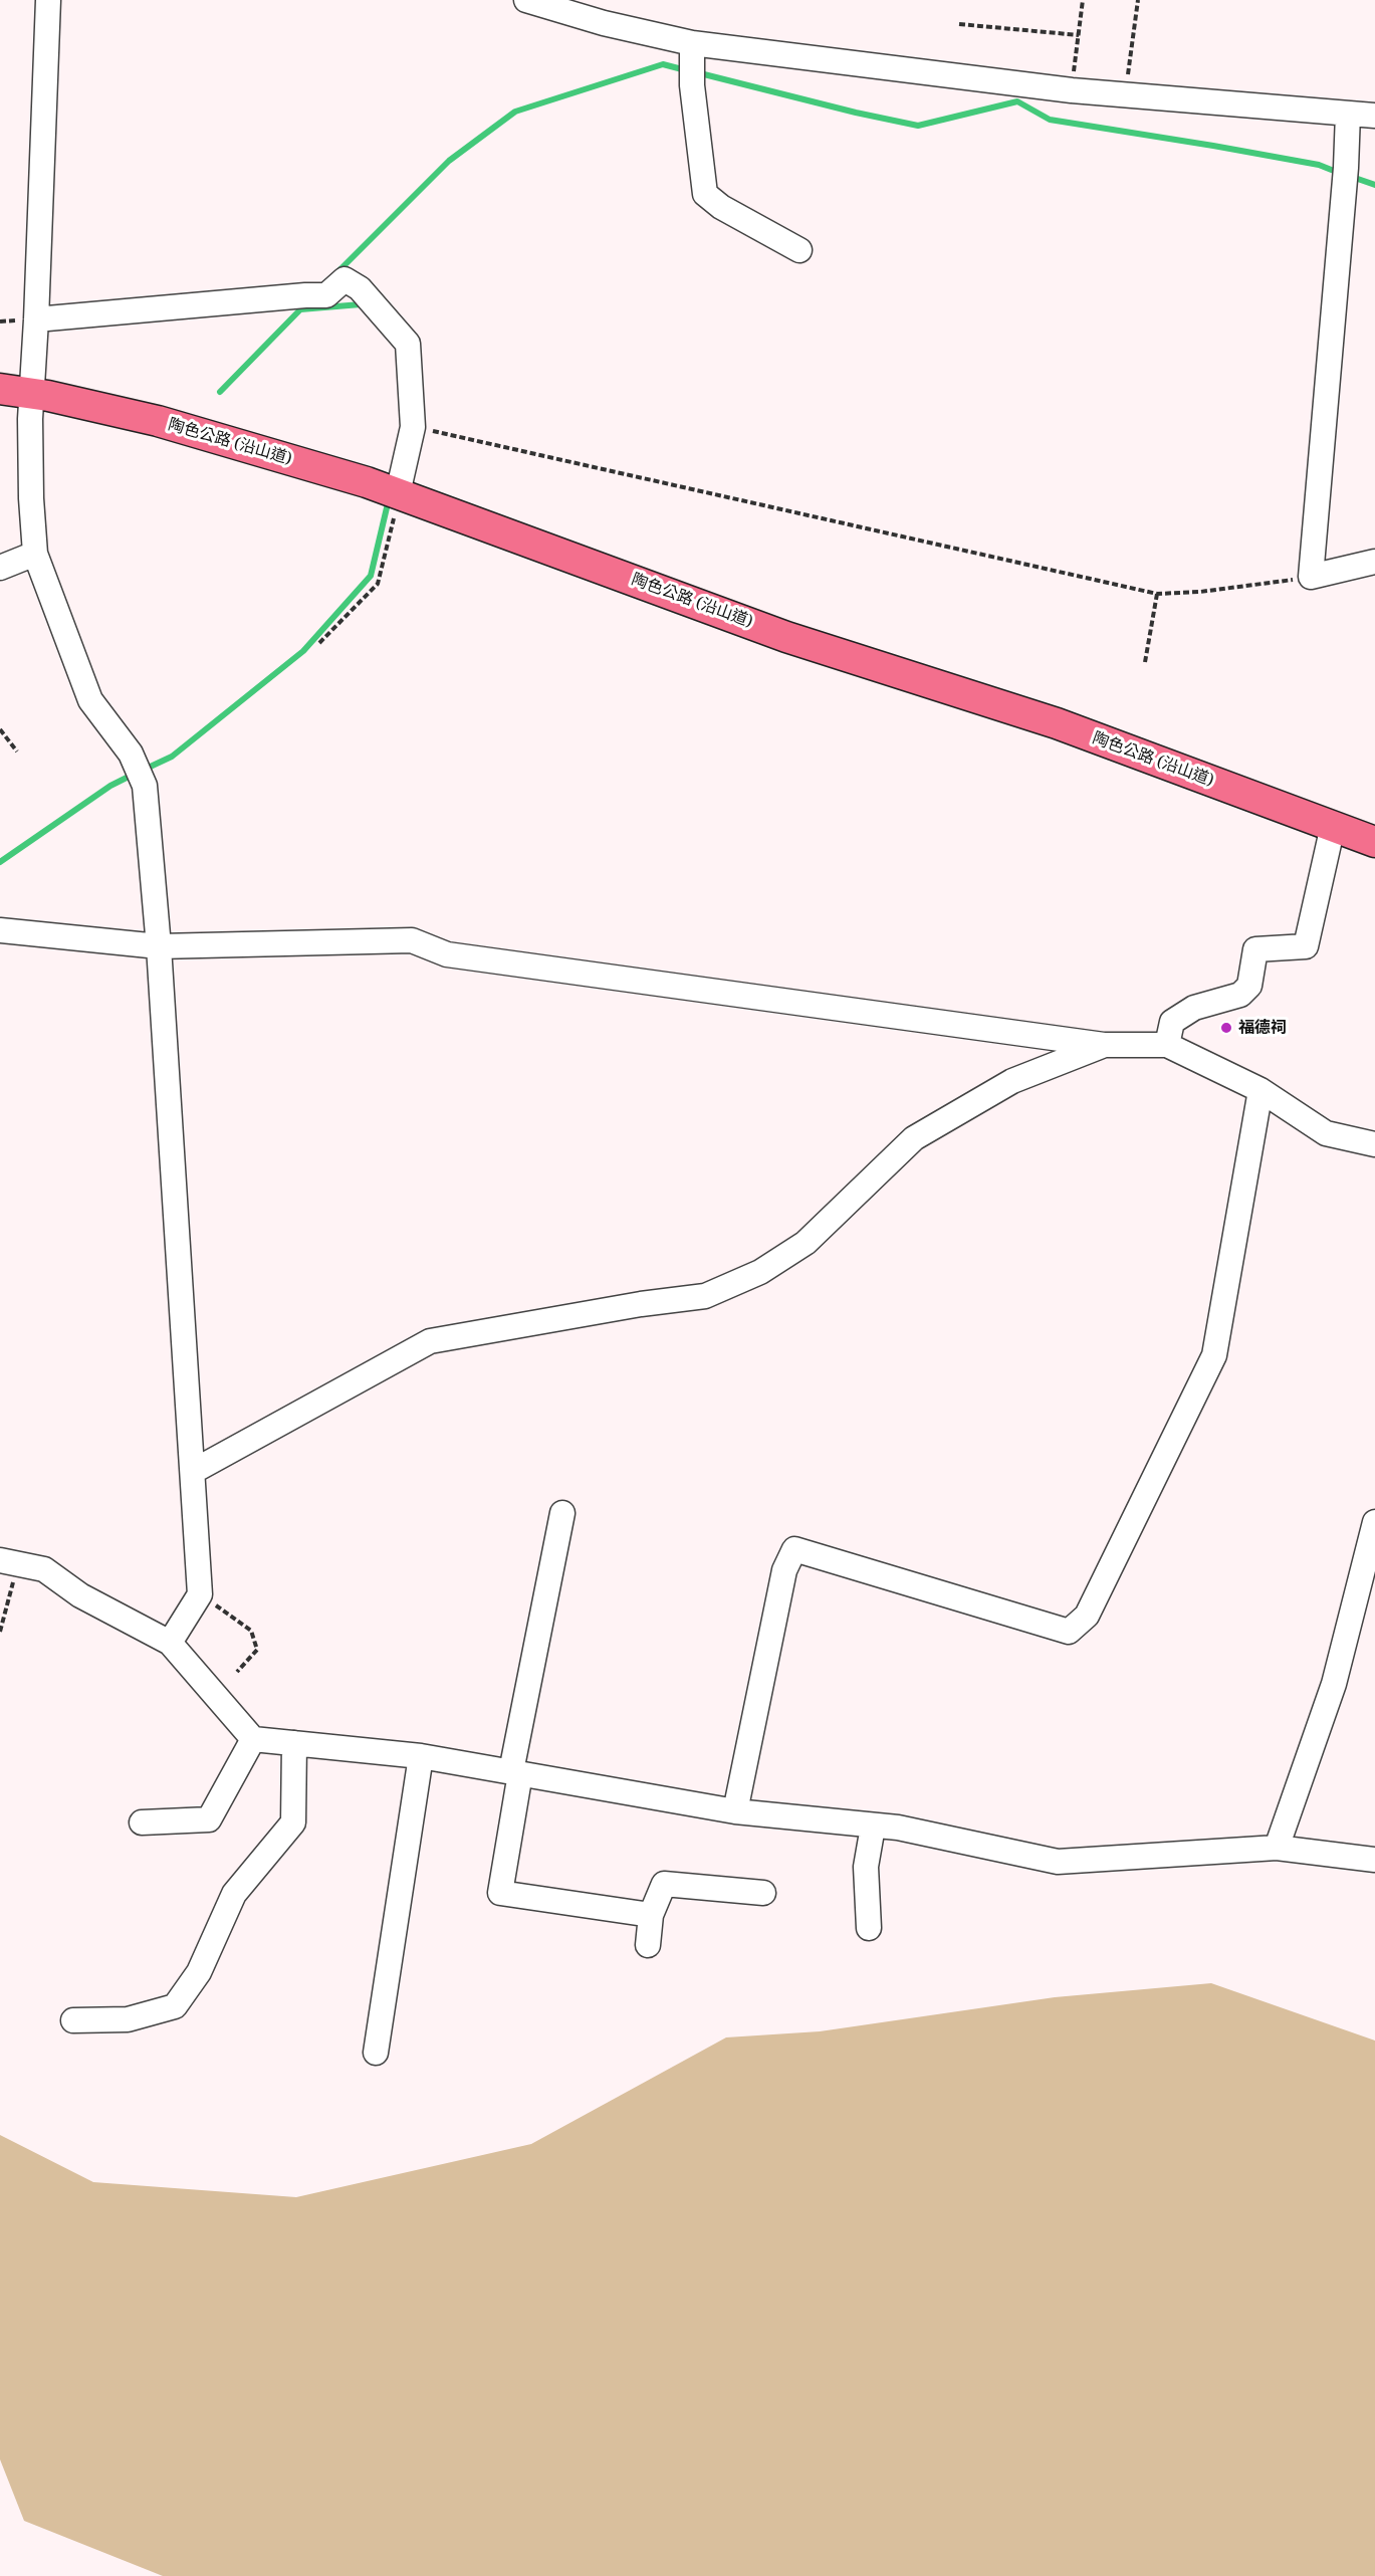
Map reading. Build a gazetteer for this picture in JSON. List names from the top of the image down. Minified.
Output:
{"streets":{"main road":["陶色公路 (沿山道)"]},"places":["福德祠"]}
